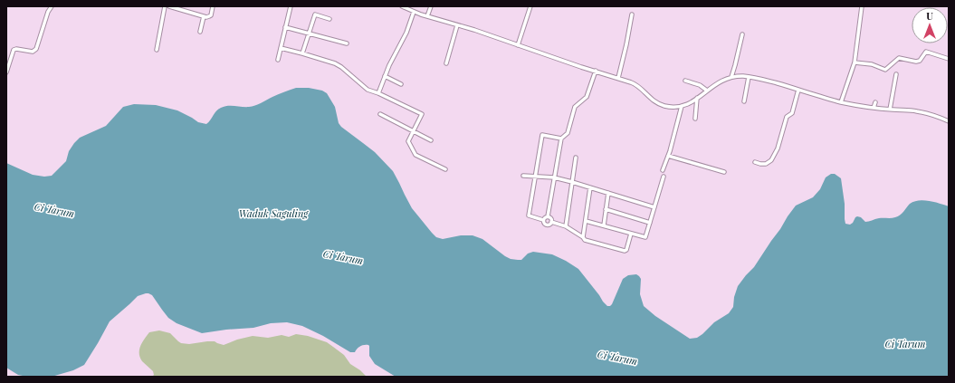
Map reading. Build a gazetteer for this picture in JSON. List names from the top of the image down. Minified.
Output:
{"water":["Ci Tarum","Waduk Saguling"],"north":"top"}
